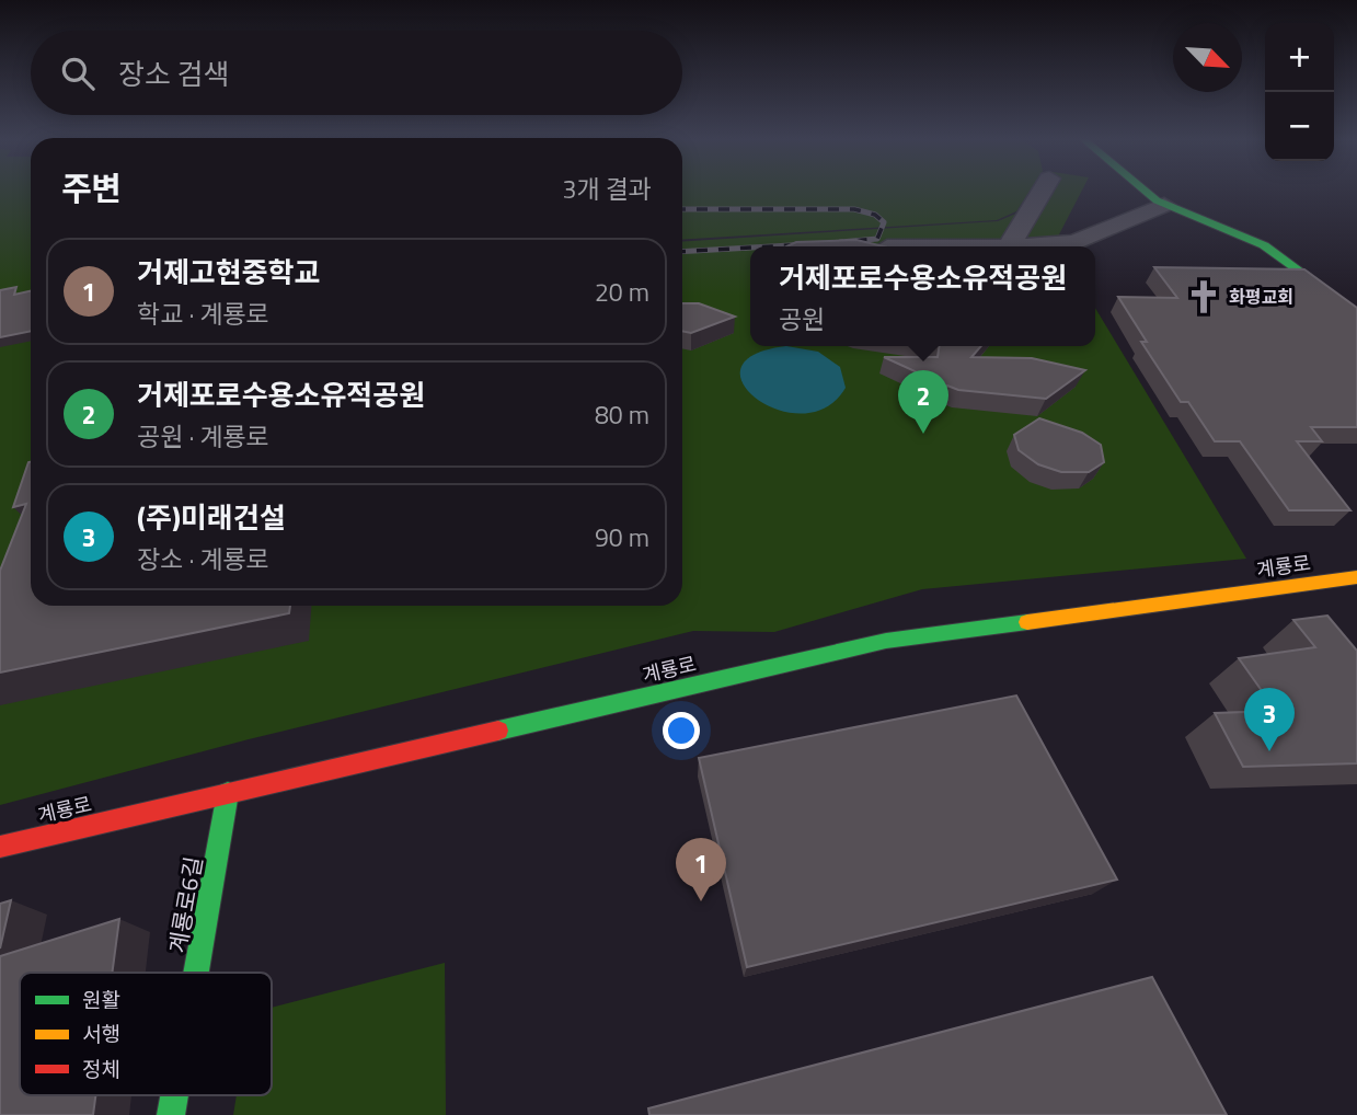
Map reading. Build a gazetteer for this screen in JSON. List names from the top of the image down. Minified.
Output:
{"streets":{"street":["계룡로","계룡로6길"]},"crossings":[["계룡로","계룡로6길"]],"places":{"church":["화평교회"]},"legend":["원활","서행","정체"],"north":"bottom right","page":{"map_buttons":["+","−"],"search":"장소 검색","heading":["주변","3개 결과"],"list":[{"mark":"1","name":"거제고현중학교","note":"학교 · 계룡로","value":"20 m"},{"mark":"2","name":"거제포로수용소유적공원","note":"공원 · 계룡로","value":"80 m"},{"mark":"3","name":"(주)미래건설","note":"장소 · 계룡로","value":"90 m"}],"popup":["거제포로수용소유적공원","공원"],"pins":["2","3","1"]}}
